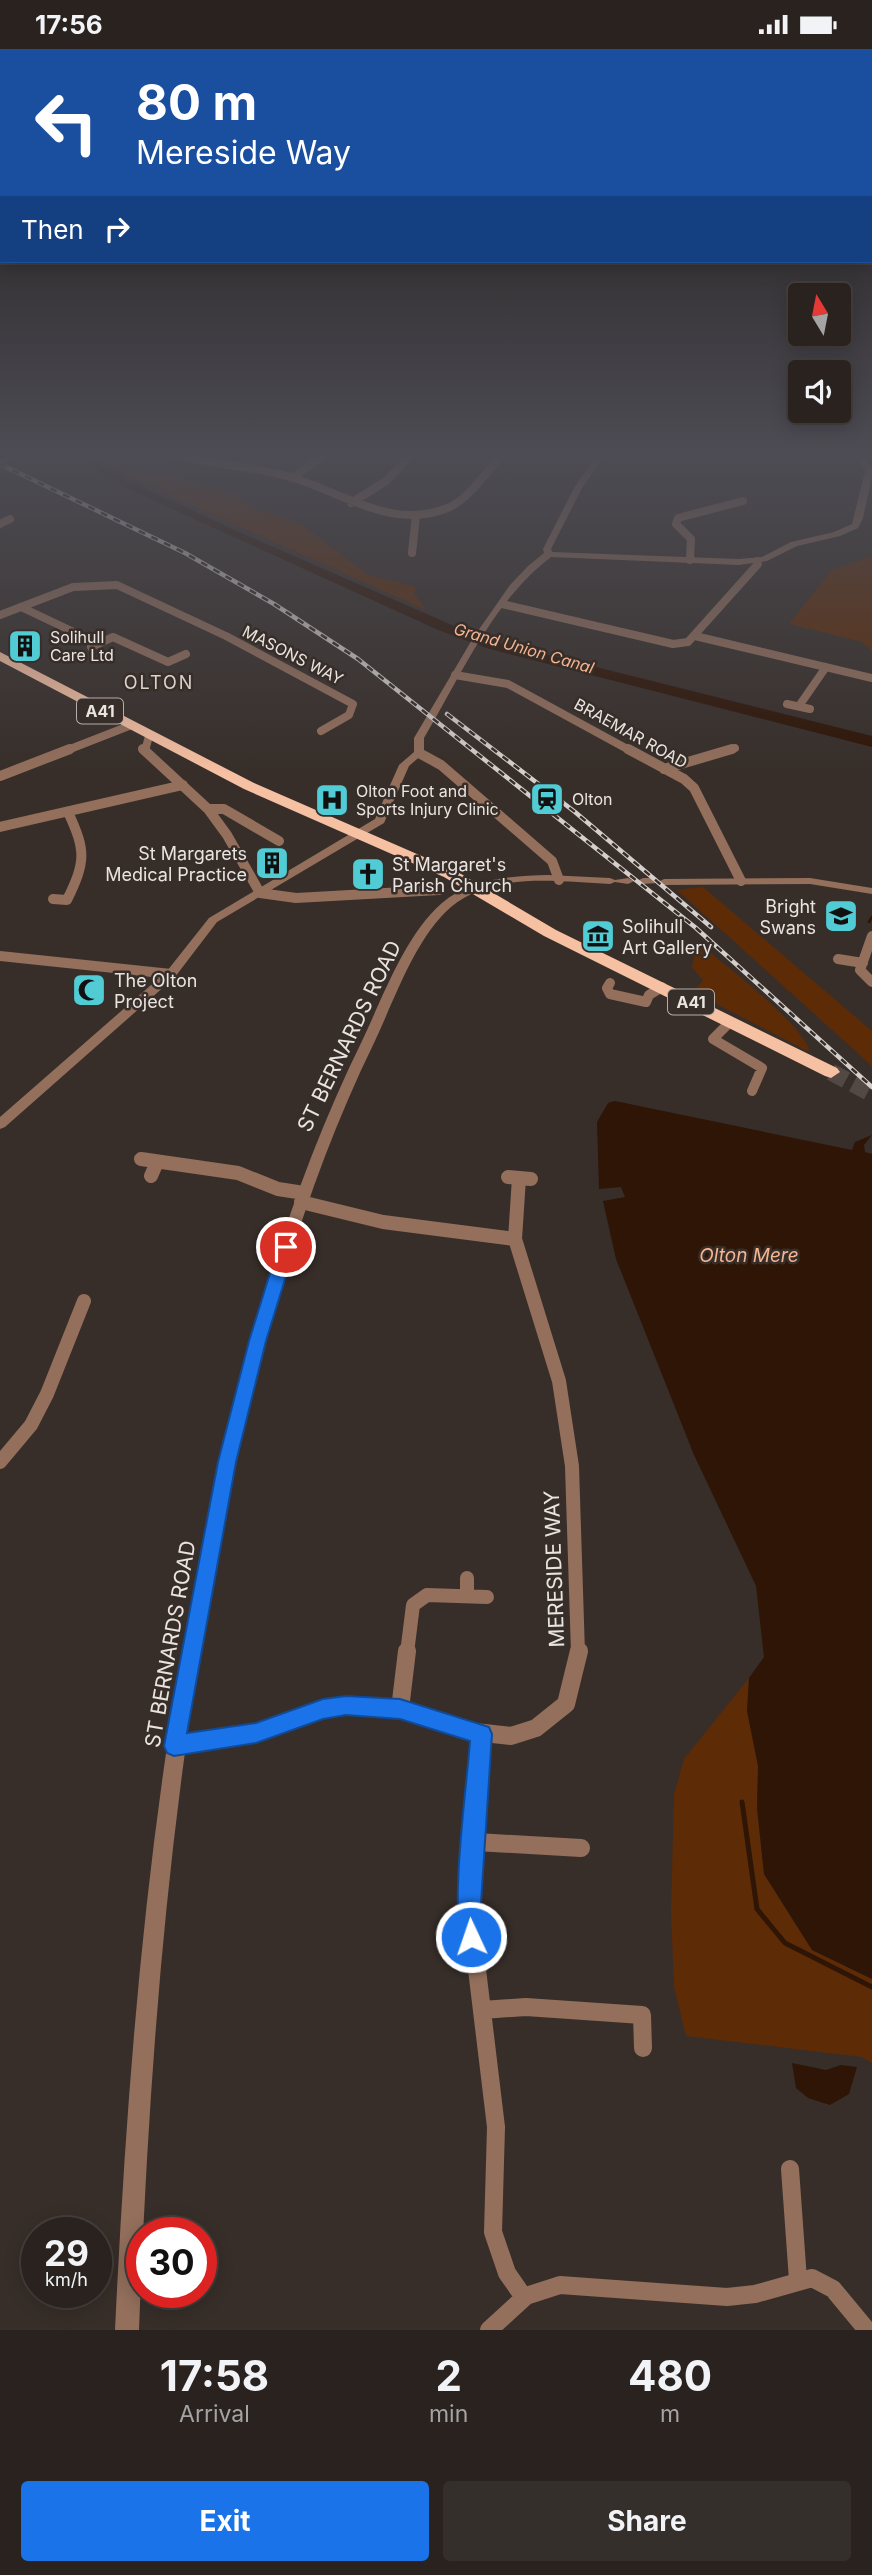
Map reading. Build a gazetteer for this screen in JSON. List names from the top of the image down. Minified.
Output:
{"streets":{"highway":["A41"],"street":["MASONS WAY","BRAEMAR ROAD","ST BERNARDS ROAD","MERESIDE WAY"]},"crossings":[["A41","ST BERNARDS ROAD"],["ST BERNARDS ROAD","MERESIDE WAY"]],"districts":["OLTON"],"water":["Grand Union Canal","Olton Mere"],"places":{"building":["Solihull Care Ltd","St Margarets Medical Practice"],"station":["Olton"],"hospital":["Olton Foot and Sports Injury Clinic"],"church":["St Margaret's Parish Church"],"school or university":["Bright Swans"],"museum":["Solihull Art Gallery"],"mosque":["The Olton Project"]},"north":"top","page":{"status":"17:56","turn":["80 m","Mereside Way"],"then":"Then","speed":"29 km/h","limit":"30","eta":["17:58","Arrival","2","min","480","m"],"buttons":["Exit","Share"]}}
